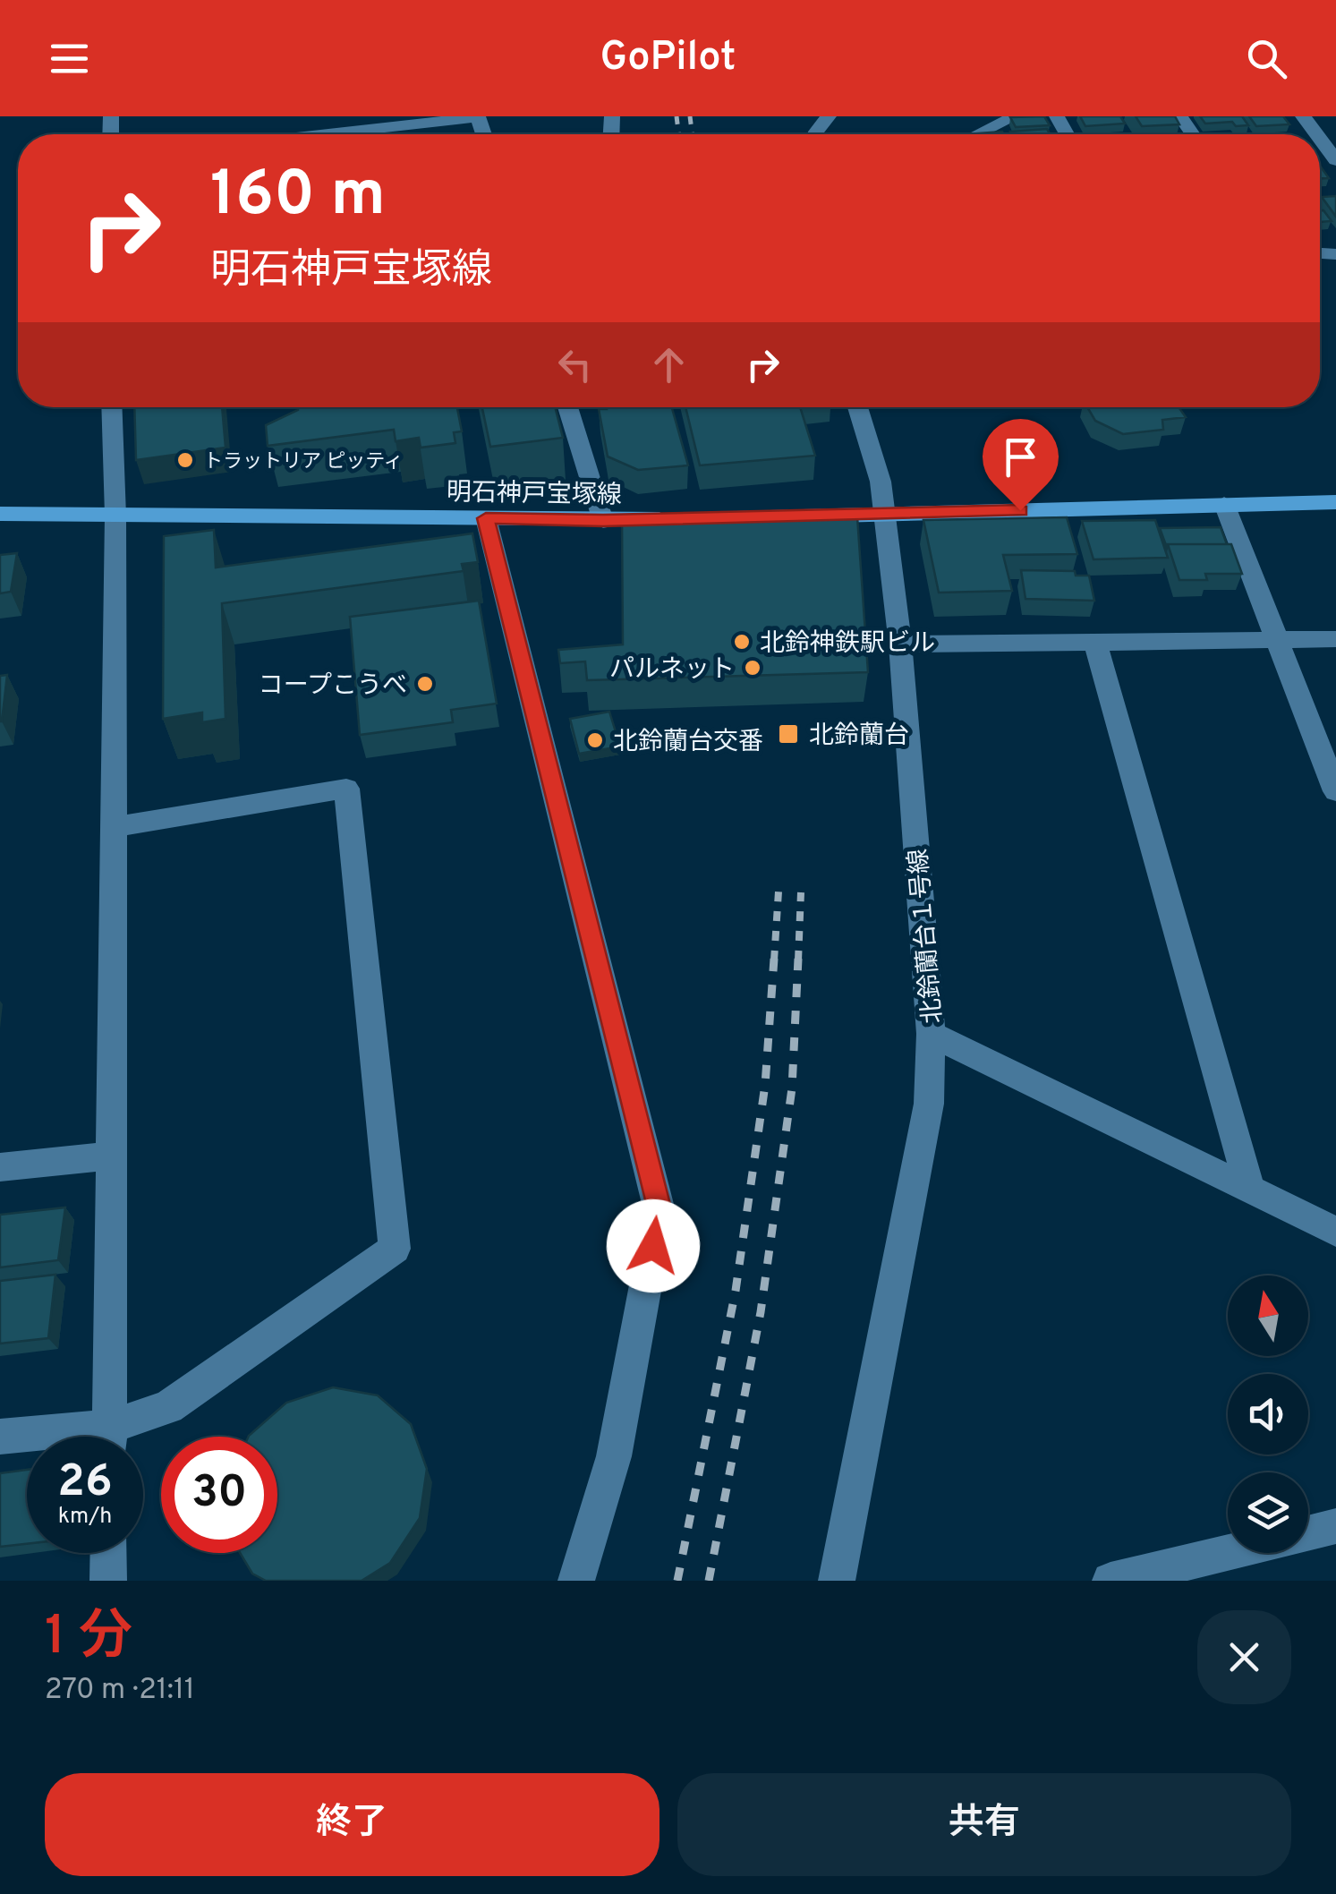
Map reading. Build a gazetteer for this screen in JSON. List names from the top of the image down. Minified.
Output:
{"streets":{"main road":["明石神戸宝塚線"],"street":["北鈴蘭台１号線"]},"crossings":[["明石神戸宝塚線","北鈴蘭台１号線"]],"places":{"other":["トラットリア ピッティ","北鈴神鉄駅ビル","パルネット","コープこうべ","北鈴蘭台交番"],"transit":["北鈴蘭台"]},"north":"top","page":{"header":"GoPilot","turn":["160 m","明石神戸宝塚線"],"speed":"26 km/h","limit":"30","heading":["1 分","270 m · 21:11"],"buttons":["終了","共有"]}}
